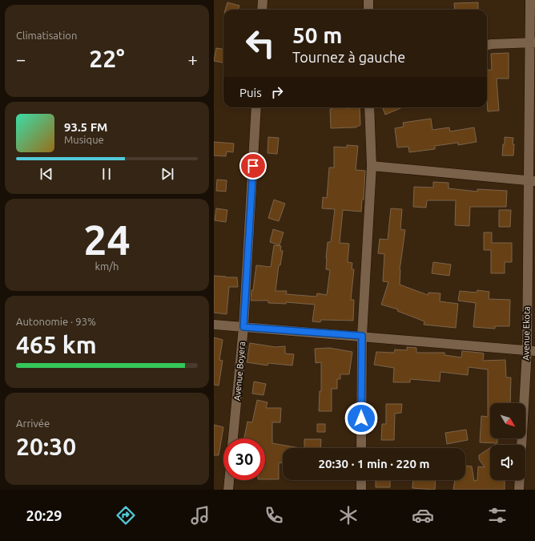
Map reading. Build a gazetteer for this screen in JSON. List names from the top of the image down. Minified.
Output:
{"streets":{"street":["Avenue Ekota","Avenue Boyera"]},"north":"bottom right","page":{"tile":["Climatisation",["24","km/h"],["Autonomie · 93%","465 km"],["Arrivée","20:30"]],"turn":["50 m","Tournez à gauche"],"heat":["−","22°","+"],"then":"Puis","song":["93.5 FM","Musique"],"limit":"30","trip":"20:30 · 1 min · 220 m","tabs":"20:29"}}
